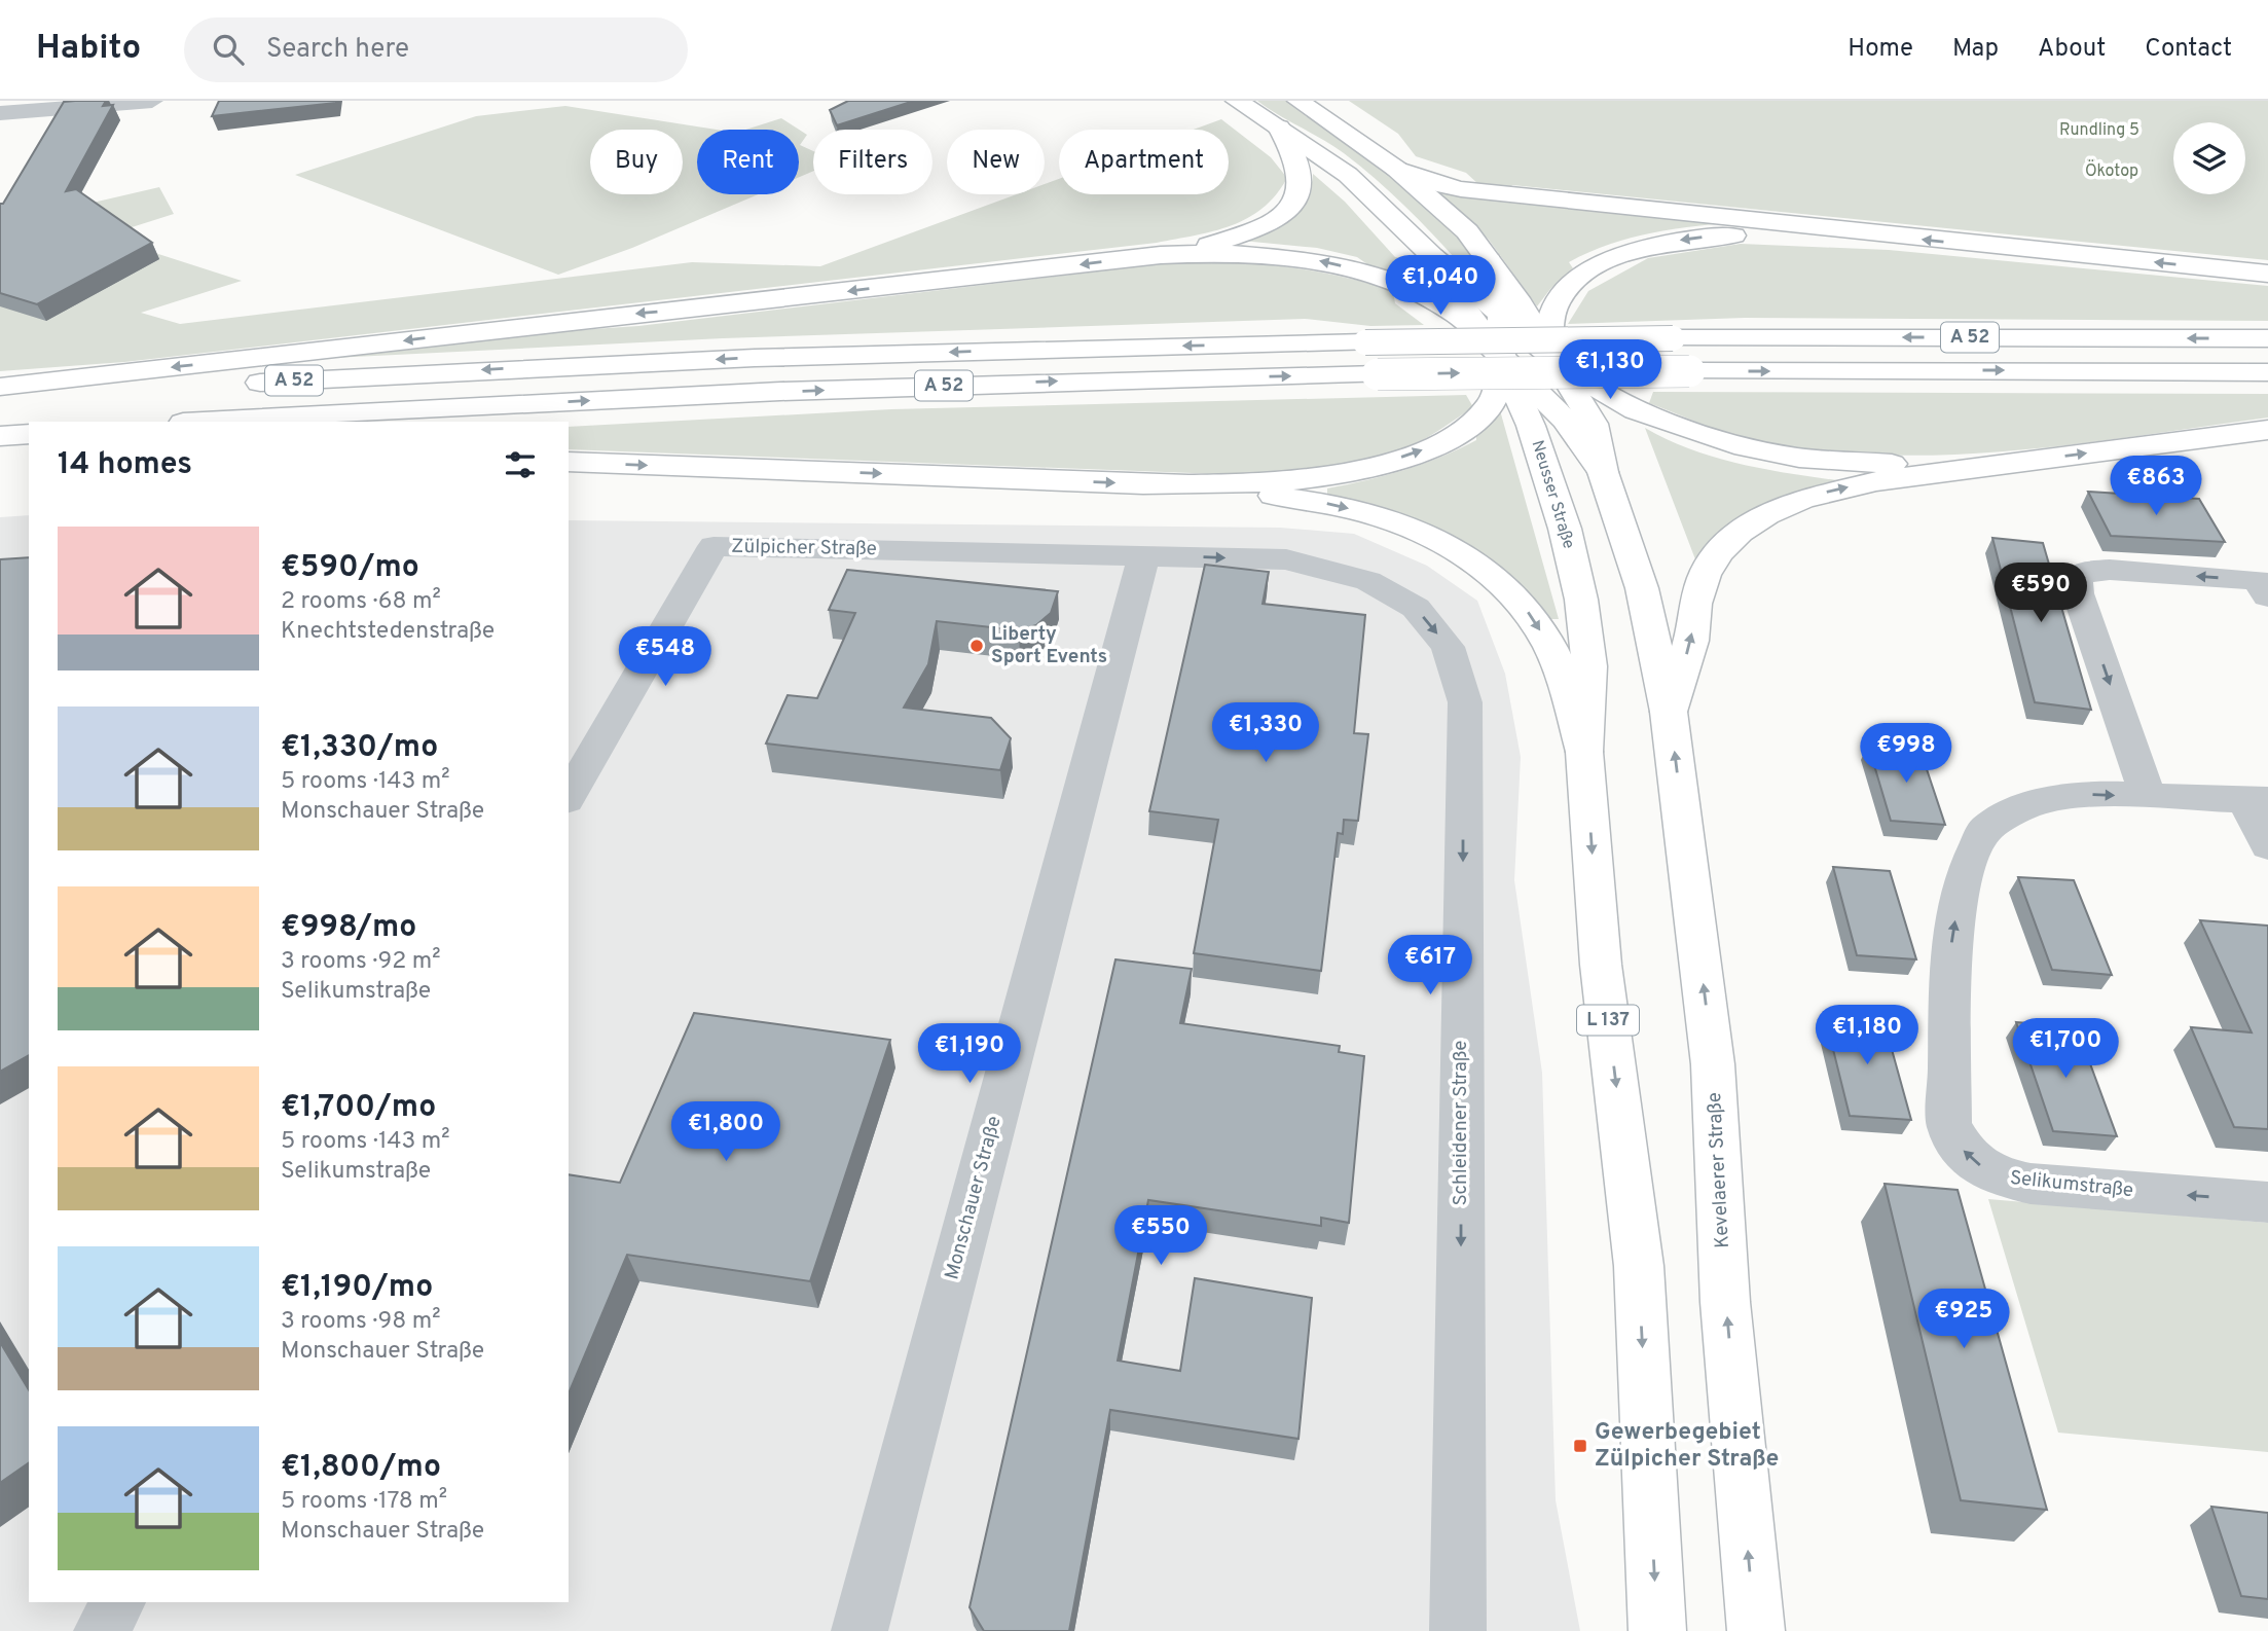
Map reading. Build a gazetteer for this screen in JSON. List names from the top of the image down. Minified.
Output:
{"streets":{"main road":["A 52","Neusser Straße","L 137","Kevelaerer Straße"],"street":["Zülpicher Straße","Schleidener Straße","Selikumstraße","Monschauer Straße"]},"crossings":[["Neusser Straße","L 137"],["Zülpicher Straße","Schleidener Straße"],["Zülpicher Straße","Monschauer Straße"],["Schleidener Straße","Monschauer Straße"]],"one_way":["Schleidener Straße"],"parks":["Rundling 5","Ökotop"],"places":{"other":["Liberty Sport Events"],"transit":["Gewerbegebiet Zülpicher Straße"]},"page":{"header":"Habito","search":"Search here","nav":["Home","Map","About","Contact"],"chip":["Buy","Rent","Filters","New","Apartment"],"price":["€1,040","€1,130","€863","€590","€548","€1,330","€998","€617","€1,180","€1,700","€1,190","€1,800","€550","€925"],"heading":"14 homes","list":[{"name":"€590/mo","note":"2 rooms · 68 m² · Knechtstedenstraße"},{"name":"€1,330/mo","note":"5 rooms · 143 m² · Monschauer Straße"},{"name":"€998/mo","note":"3 rooms · 92 m² · Selikumstraße"},{"name":"€1,700/mo","note":"5 rooms · 143 m² · Selikumstraße"},{"name":"€1,190/mo","note":"3 rooms · 98 m² · Monschauer Straße"},{"name":"€1,800/mo","note":"5 rooms · 178 m² · Monschauer Straße"}]}}
